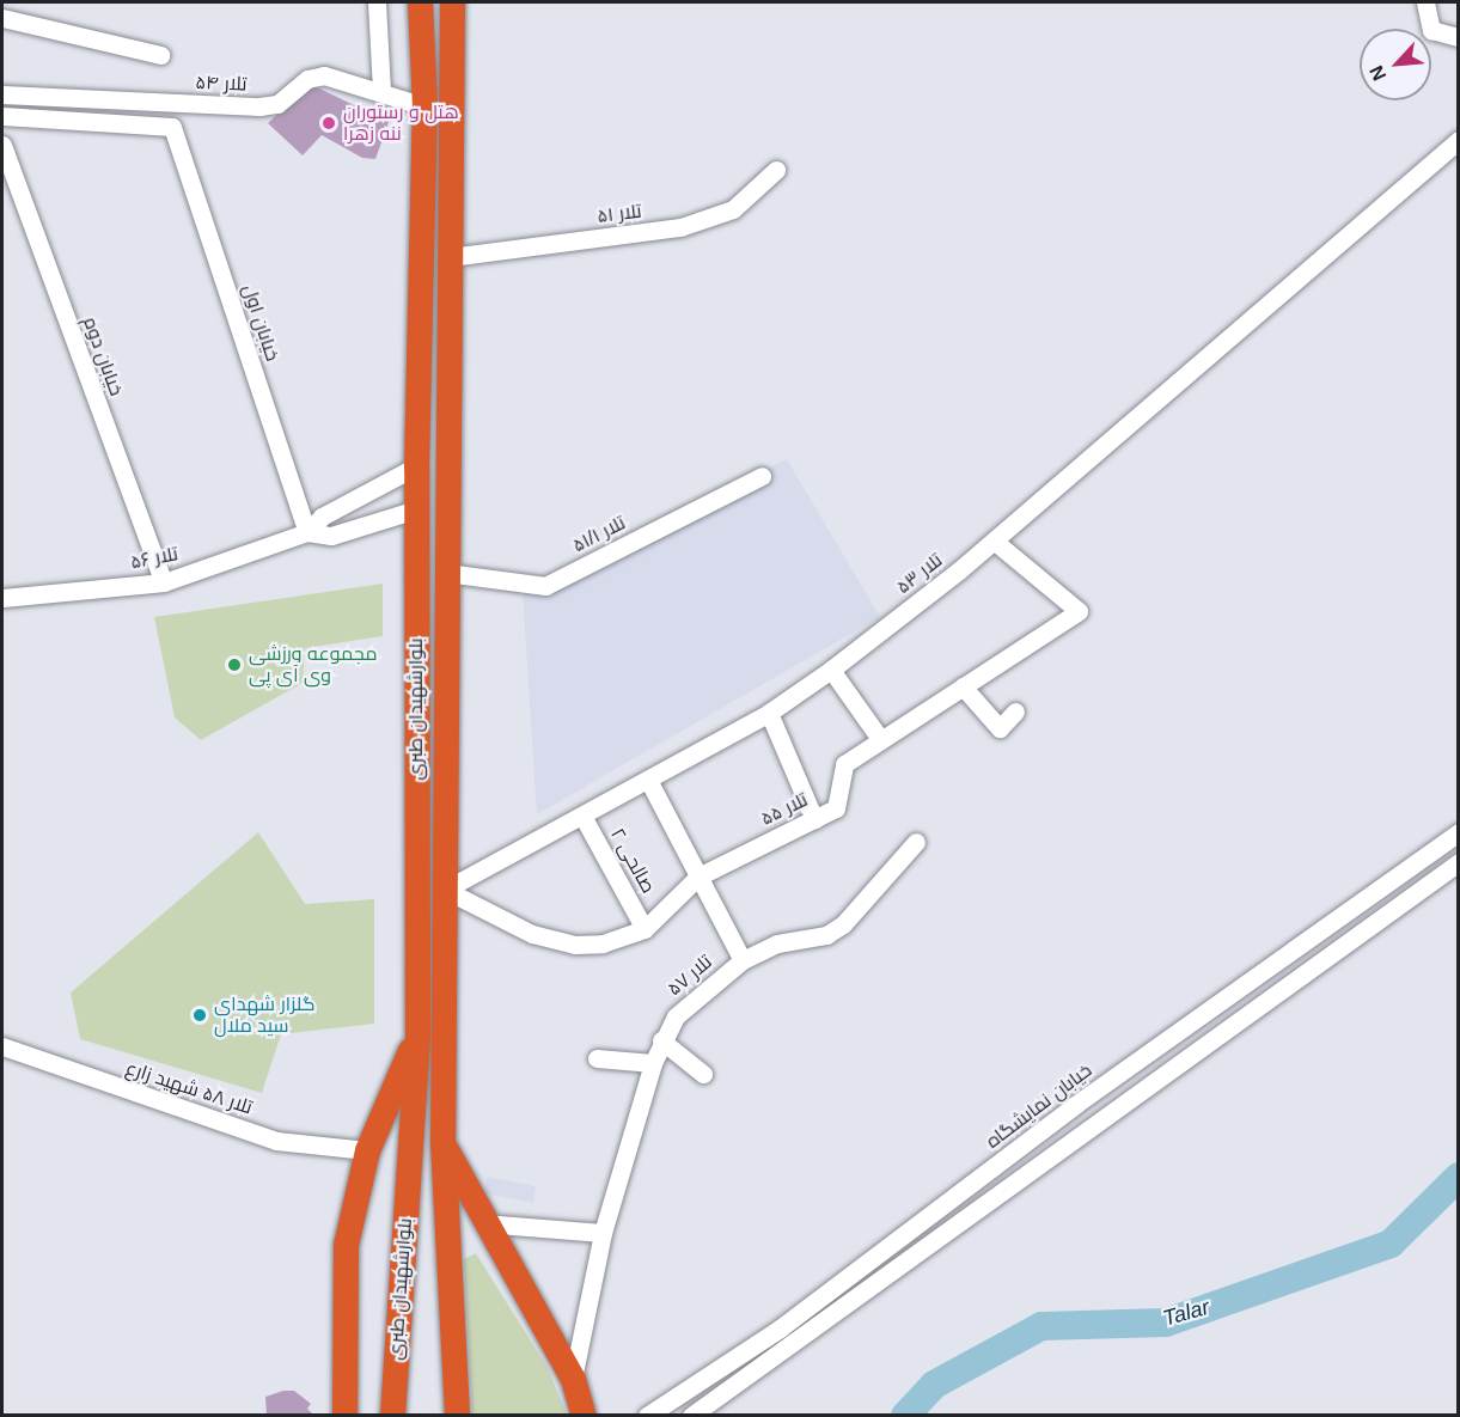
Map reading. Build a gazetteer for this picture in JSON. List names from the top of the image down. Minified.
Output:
{"streets":{"highway":["بلوارشهیدان طبری"],"street":["تلار ۵۴","تلار ۵۱","خیابان اول","خیابان دوم","تلار ۵۱/۱","تلار ۵۶","تلار ۵۳","تلار ۵۵","صالحی ۲","تلار ۵۷","تلار ۵۸ شهید زارع","خیابان نمایشگاه"]},"crossings":[["تلار ۵۴","بلوارشهیدان طبری"],["تلار ۵۱","بلوارشهیدان طبری"],["خیابان اول","تلار ۵۶"],["خیابان دوم","تلار ۵۶"],["تلار ۵۱/۱","بلوارشهیدان طبری"],["تلار ۵۳","بلوارشهیدان طبری"],["تلار ۵۳","تلار ۵۵"],["تلار ۵۳","صالحی ۲"],["بلوارشهیدان طبری","تلار ۵۵"],["تلار ۵۵","صالحی ۲"]],"water":["Talar"],"places":["هتل و رستوران ننه زهرا","مجموعه ورزشی وی آی پی","گلزار شهدای سید ملال"],"north":"bottom left"}
